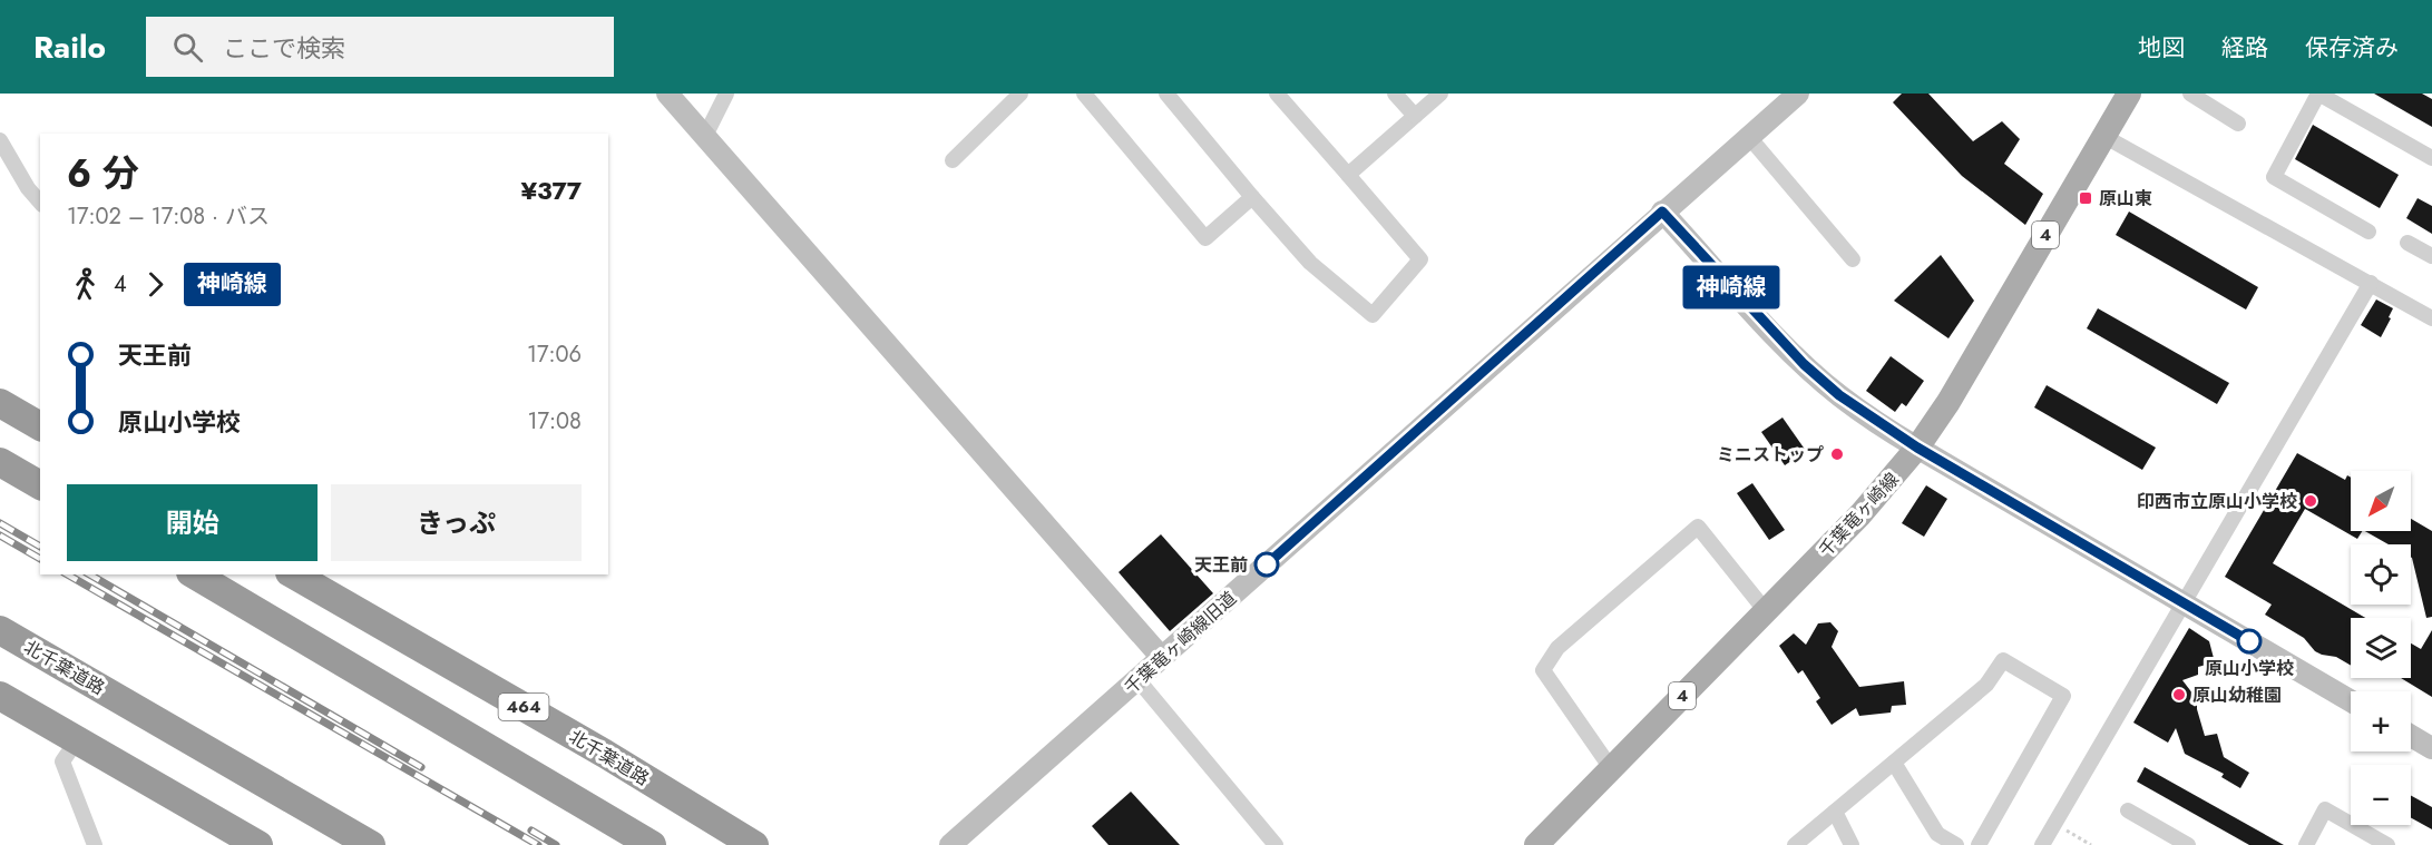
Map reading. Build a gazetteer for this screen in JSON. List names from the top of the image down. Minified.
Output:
{"streets":{"highway":["北千葉道路","464"],"main road":["4","千葉竜ヶ崎線"],"street":["千葉竜ヶ崎線旧道"]},"places":{"transit":["原山東"],"other":["ミニストップ","印西市立原山小学校","天王前","原山小学校","原山幼稚園"]},"lines":["bus line 神崎線"],"north":"bottom left","page":{"header":"Railo","search":"ここで検索","nav":["地図","経路","保存済み"],"on_map":"神崎線","heading":["6 分","17:02 – 17:08 · バス","¥377"],"legs":["4","神崎線"],"list":[{"name":"天王前","value":"17:06"},{"name":"原山小学校","value":"17:08"}],"map_buttons":["+","−"],"buttons":["開始","きっぷ"]}}
